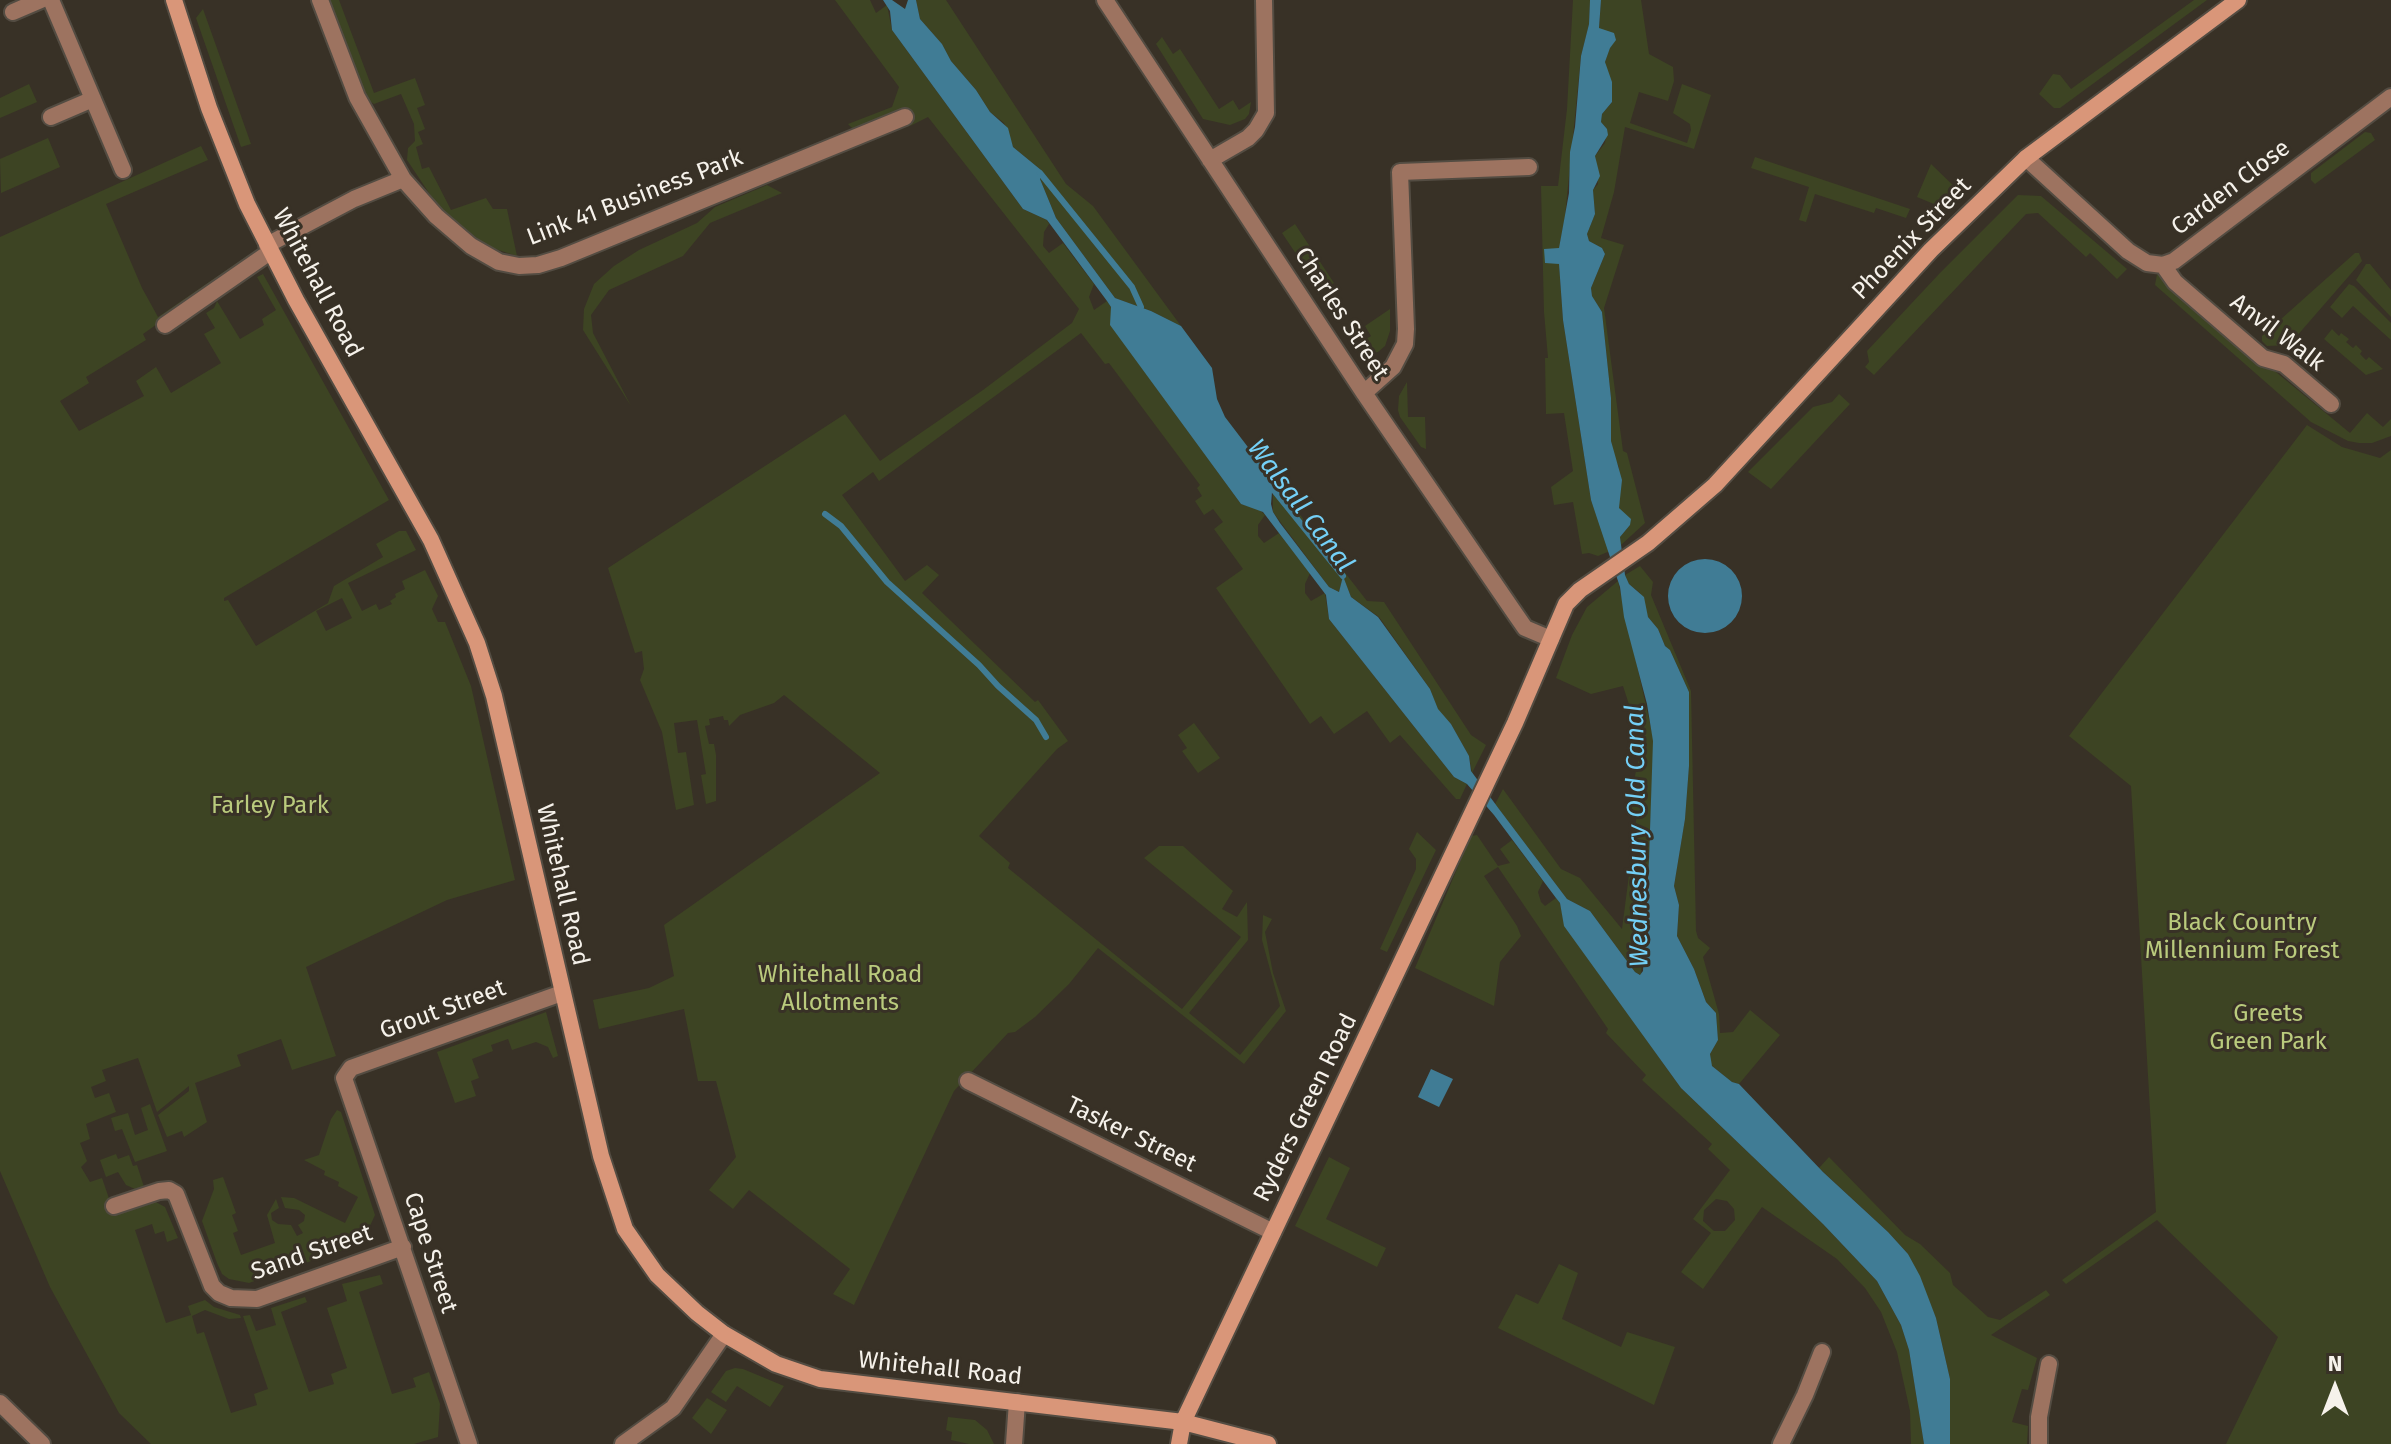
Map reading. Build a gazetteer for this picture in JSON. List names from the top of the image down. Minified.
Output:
{"streets":{"main road":["Phoenix Street","Whitehall Road","Ryders Green Road"],"street":["Carden Close","Link 41 Business Park","Charles Street","Anvil Walk","Grout Street","Tasker Street","Sand Street","Cape Street"]},"crossings":[["Carden Close","Phoenix Street"],["Carden Close","Anvil Walk"],["Phoenix Street","Charles Street"],["Phoenix Street","Ryders Green Road"],["Whitehall Road","Grout Street"],["Whitehall Road","Ryders Green Road"],["Charles Street","Ryders Green Road"],["Grout Street","Cape Street"],["Ryders Green Road","Tasker Street"],["Sand Street","Cape Street"]],"water":["Walsall Canal","Wednesbury Old Canal"],"parks":["Farley Park","Black Country Millennium Forest","Whitehall Road Allotments","Greets Green Park"],"north":"top"}
